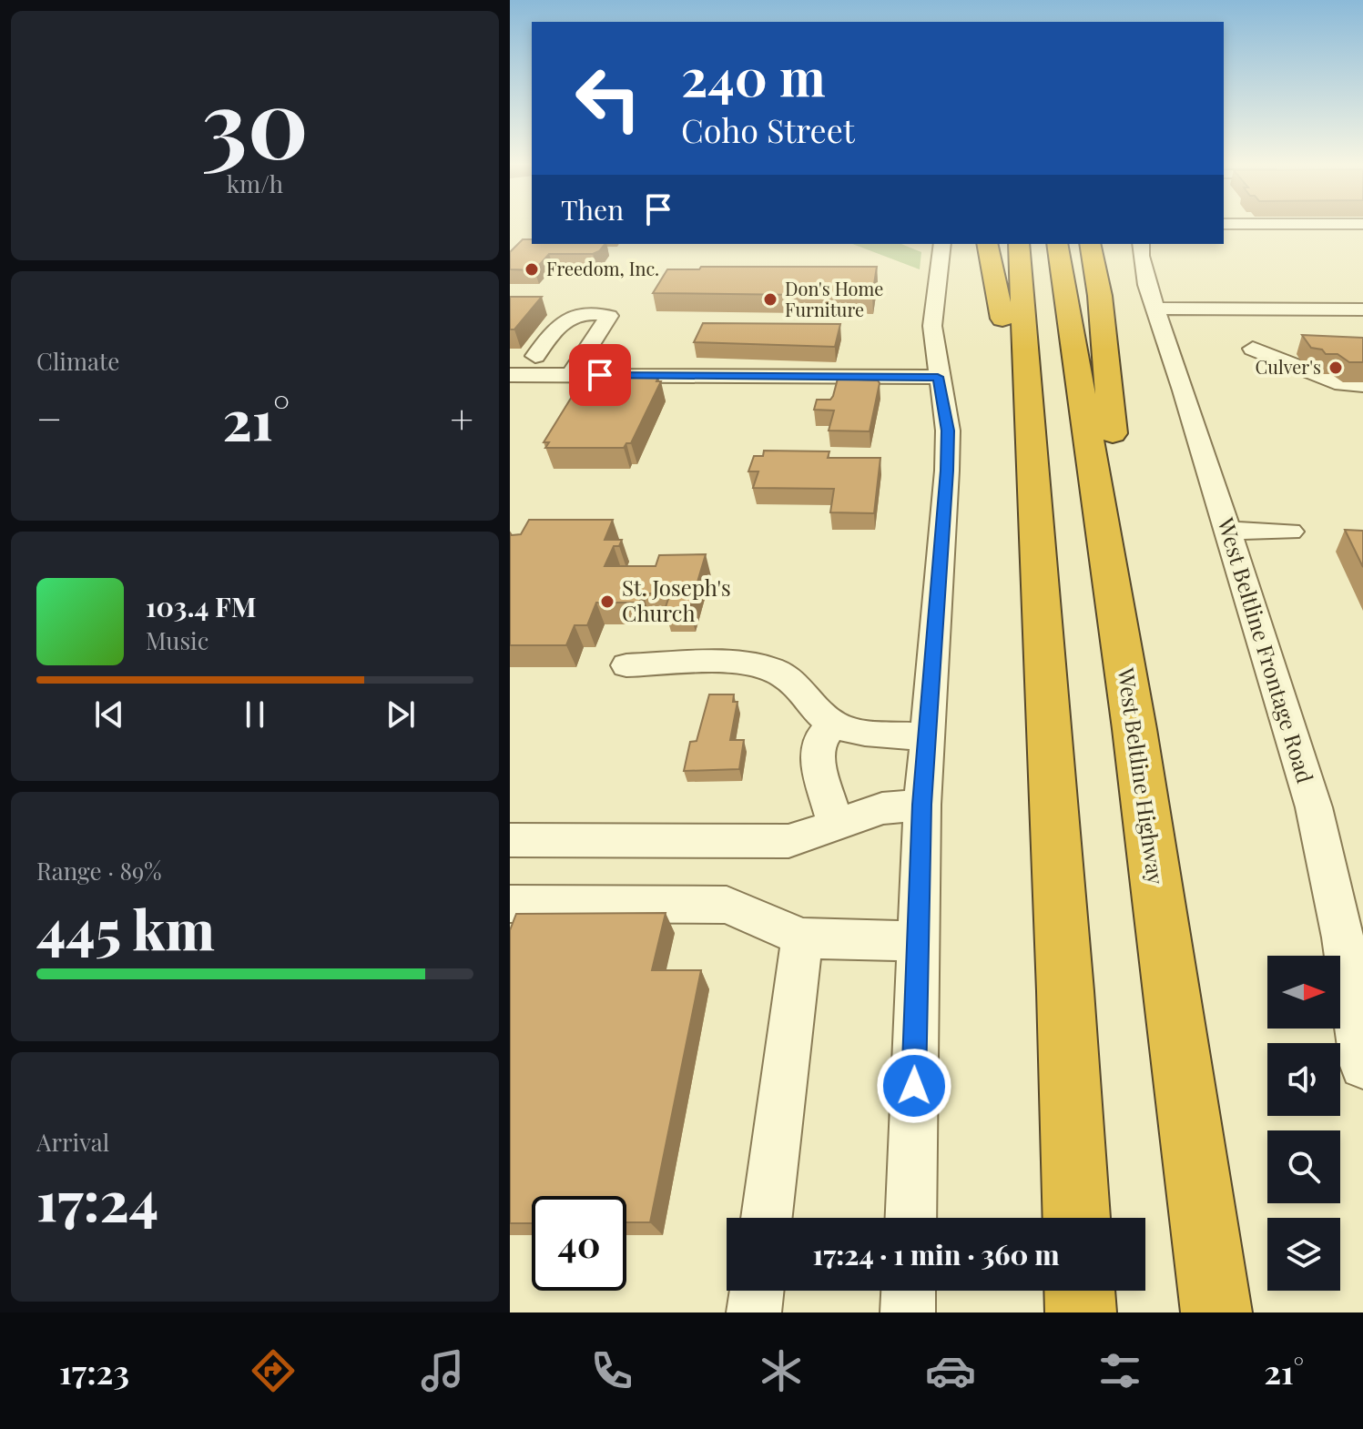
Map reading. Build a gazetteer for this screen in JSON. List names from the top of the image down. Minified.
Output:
{"streets":{"highway":["West Beltline Highway"],"street":["West Beltline Frontage Road"]},"places":["Freedom, Inc.","Don's Home Furniture","Culver's","St. Joseph's Church"],"north":"right","page":{"tile":[["30","km/h"],"Climate",["Range · 89%","445 km"],["Arrival","17:24"]],"turn":["240 m","Coho Street"],"then":"Then","heat":["−","21°","+"],"song":["103.4 FM","Music"],"limit":"40","trip":"17:24 · 1 min · 360 m","tabs":["17:23","21°"]}}
